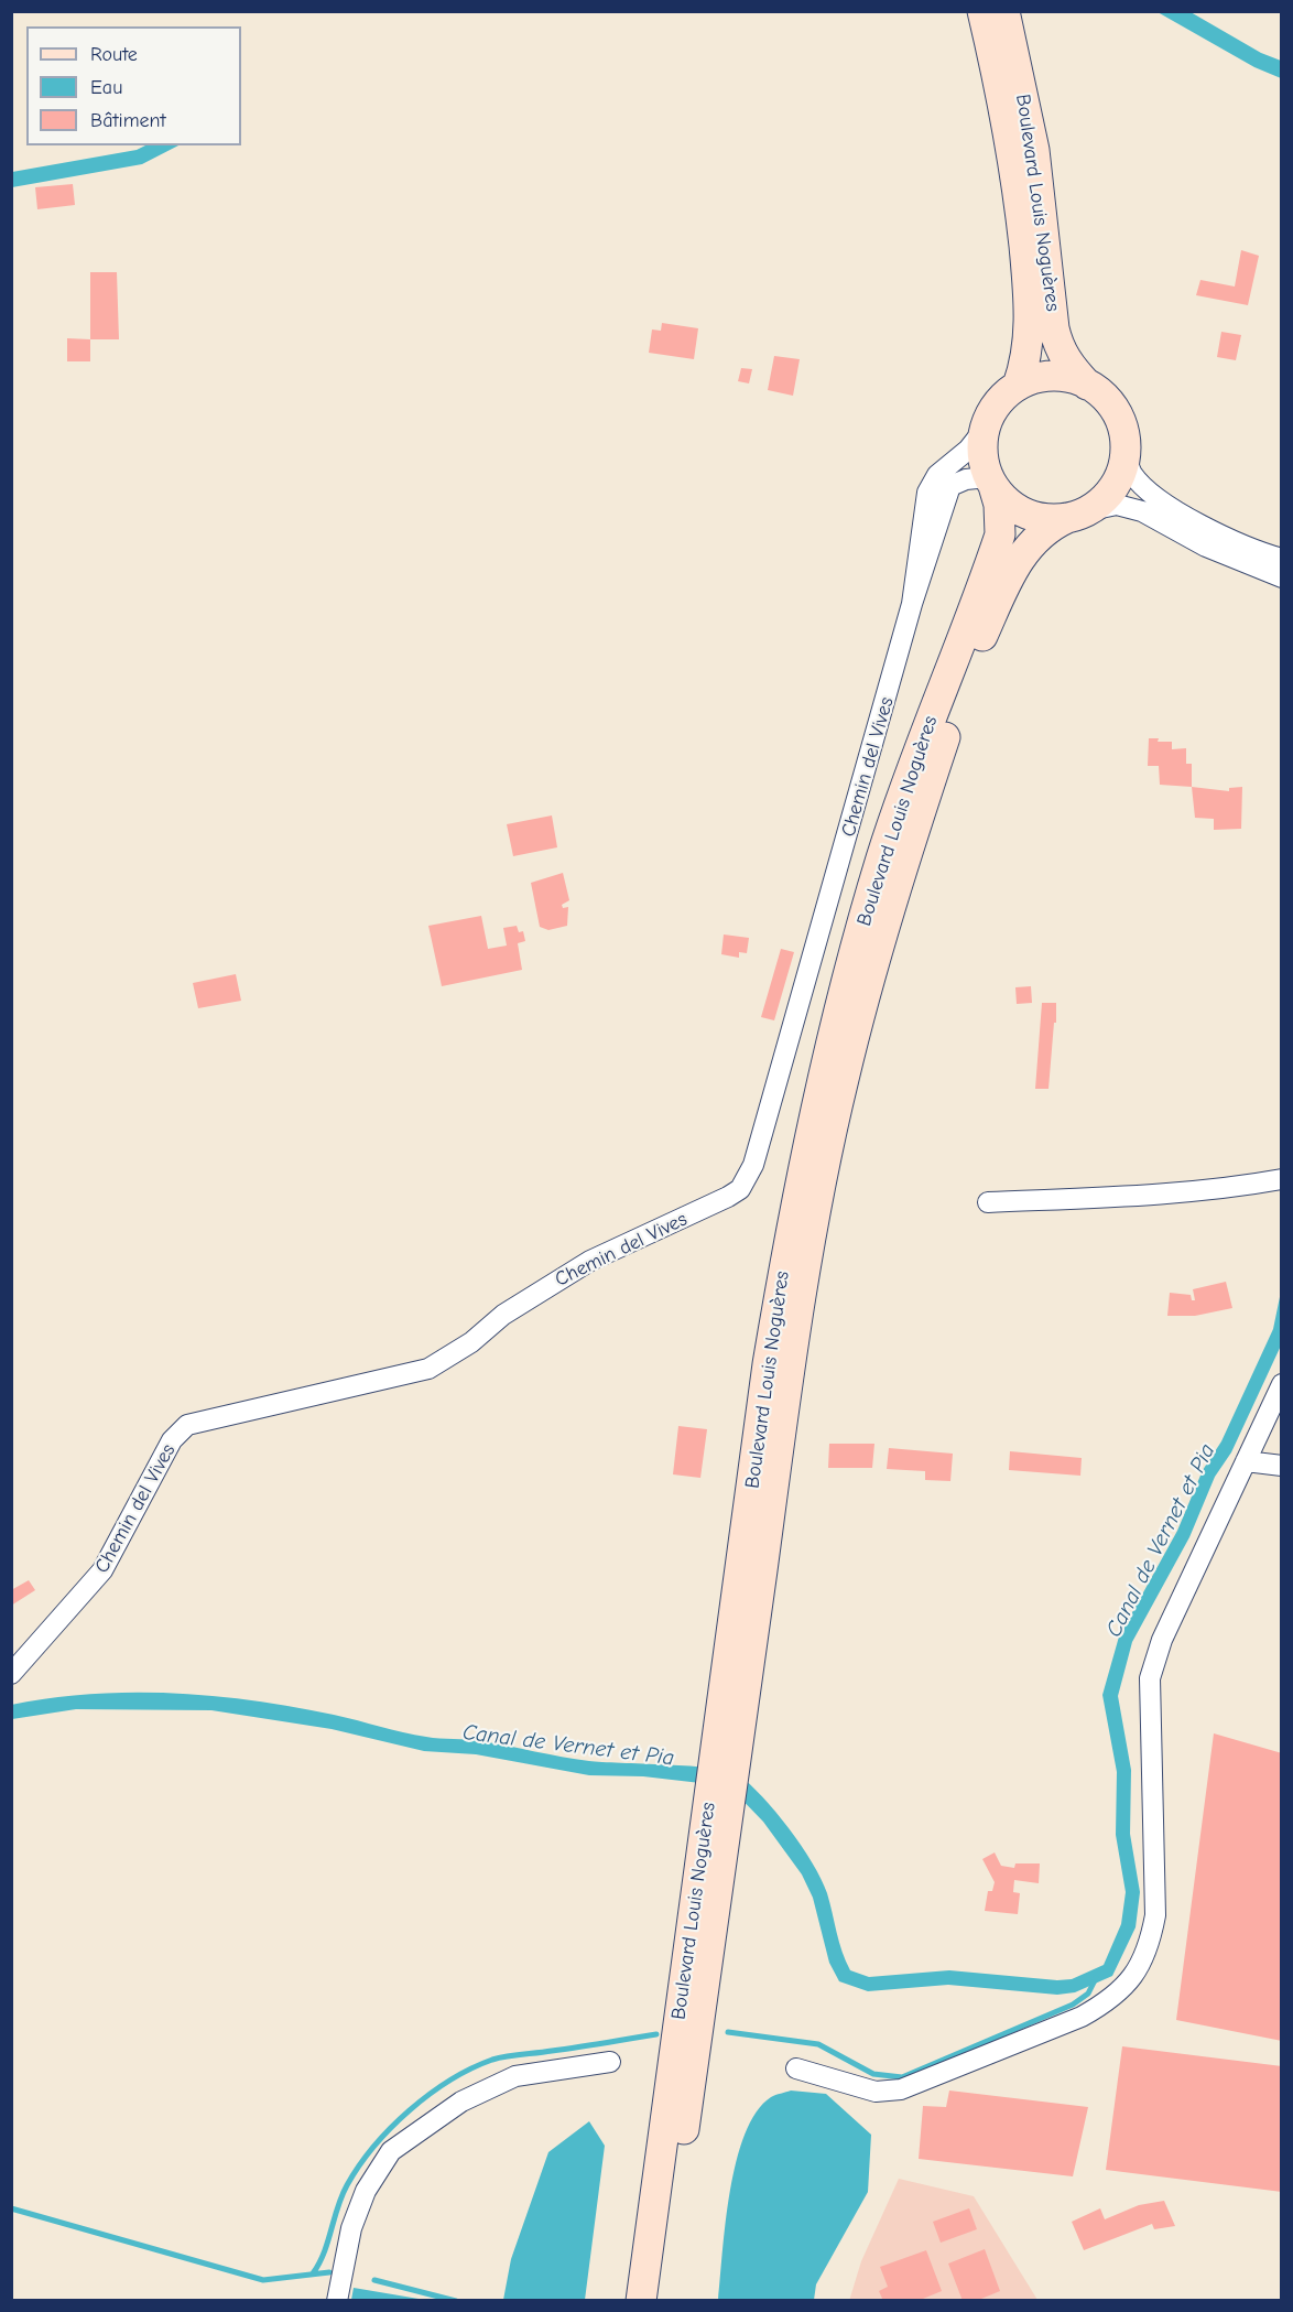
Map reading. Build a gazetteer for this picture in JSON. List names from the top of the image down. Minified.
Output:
{"streets":{"main road":["Boulevard Louis Noguères"],"street":["Chemin del Vives"]},"crossings":[["Boulevard Louis Noguères","Chemin del Vives"]],"water":["Canal de Vernet et Pia"],"legend":["Route","Eau","Bâtiment"]}
